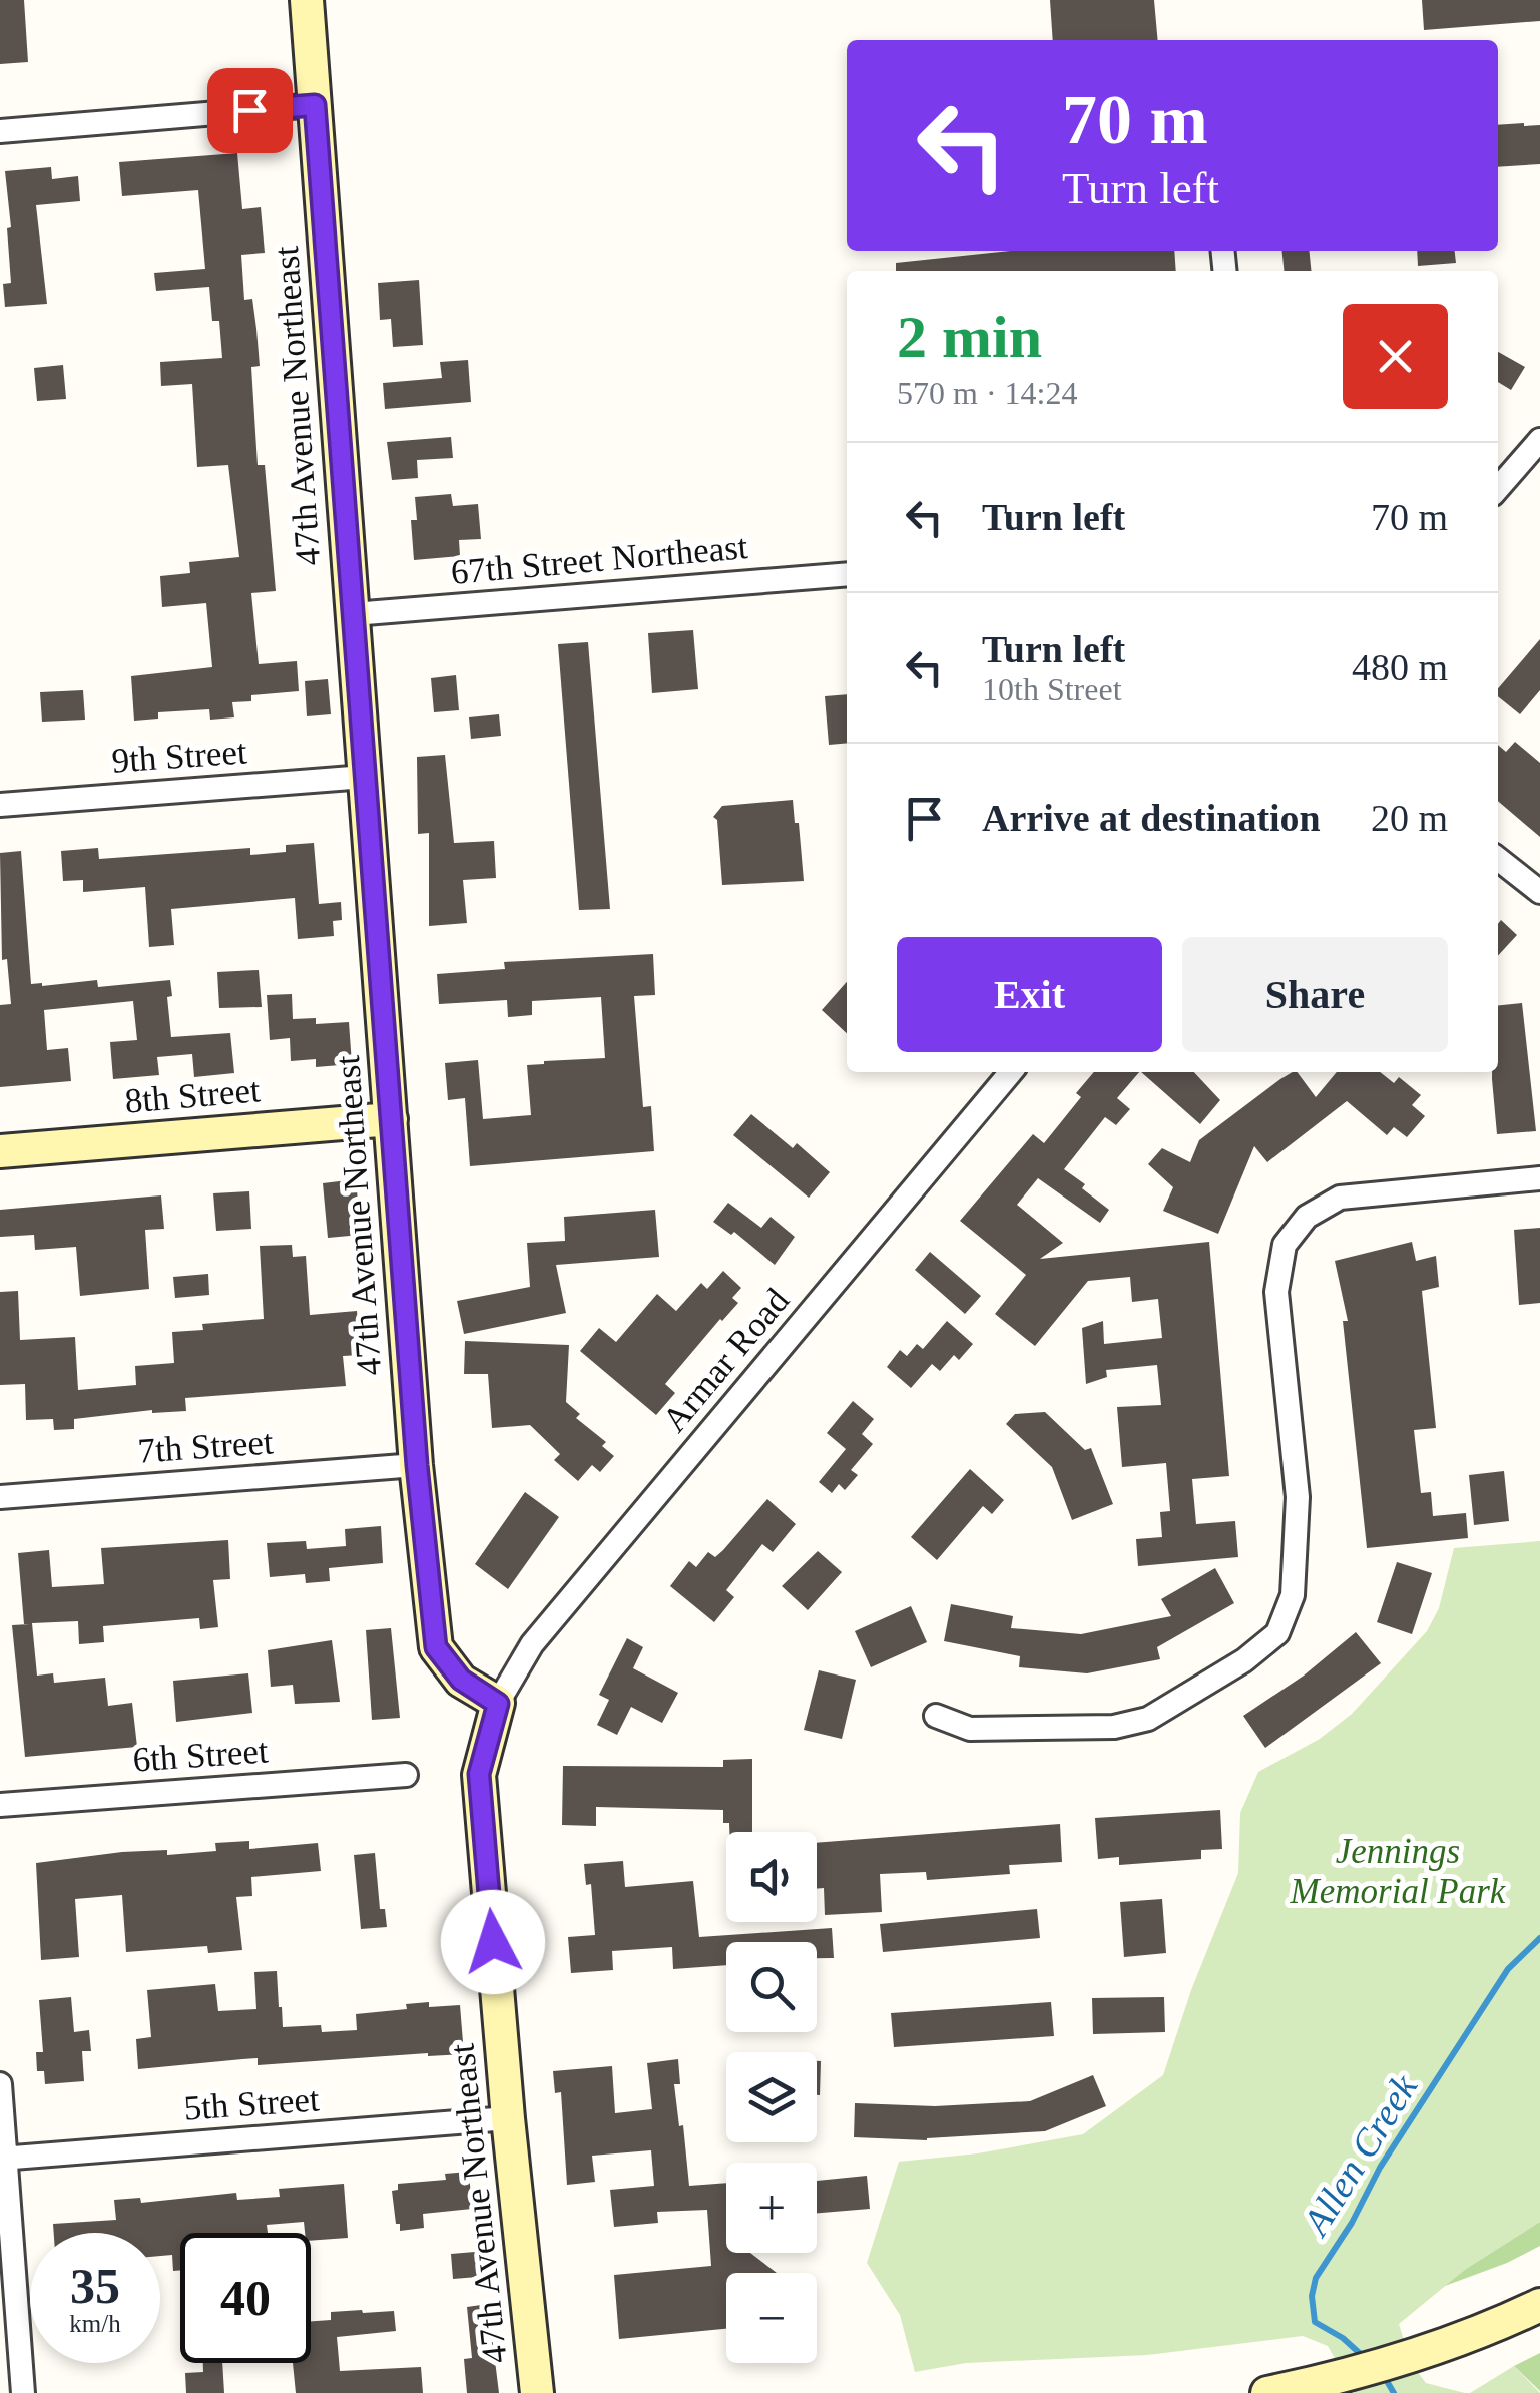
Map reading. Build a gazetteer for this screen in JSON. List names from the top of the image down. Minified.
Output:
{"streets":{"street":["47th Avenue Northeast","67th Street Northeast","9th Street","8th Street","Armar Road","7th Street","6th Street","5th Street"]},"crossings":[["47th Avenue Northeast","67th Street Northeast"],["47th Avenue Northeast","9th Street"],["47th Avenue Northeast","8th Street"],["47th Avenue Northeast","Armar Road"],["47th Avenue Northeast","7th Street"],["47th Avenue Northeast","5th Street"]],"water":["Allen Creek"],"parks":["Jennings Memorial Park"],"page":{"turn":["70 m","Turn left"],"heading":["2 min","570 m · 14:24"],"list":[{"name":"Turn left","value":"70 m"},{"name":"Turn left","note":"10th Street","value":"480 m"},{"name":"Arrive at destination","value":"20 m"}],"buttons":["Exit","Share"],"map_buttons":["+","−"],"speed":"35 km/h","limit":"40"}}
